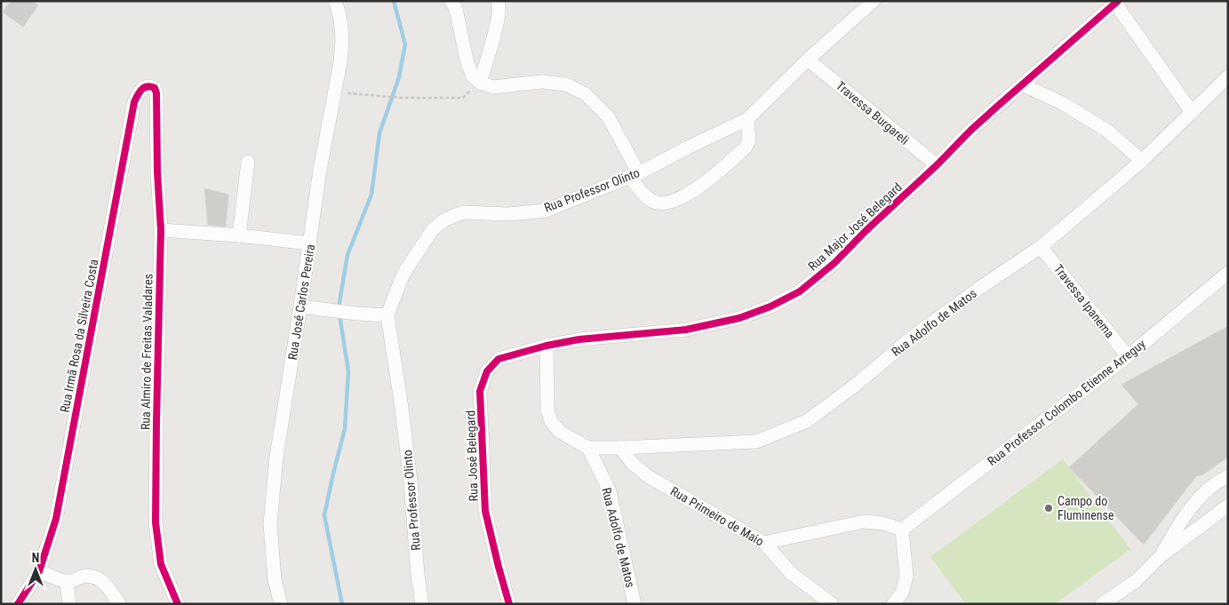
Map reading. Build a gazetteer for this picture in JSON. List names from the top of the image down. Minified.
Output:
{"streets":{"street":["Travessa Burgareli","Rua Professor Olinto","Rua Major José Belegard","Travessa Ipanema","Rua José Carlos Pereira","Rua Adolfo de Matos","Rua Irmã Rosa da Silveira Costa","Rua Almiro de Freitas Valadares","Rua Professor Colombo Etienne Arreguy","Rua José Belegard","Rua Primeiro de Maio"]},"crossings":[["Travessa Burgareli","Rua Professor Olinto"],["Travessa Burgareli","Rua Major José Belegard"],["Rua Major José Belegard","Rua Adolfo de Matos"],["Rua Major José Belegard","Rua José Belegard"],["Travessa Ipanema","Rua Adolfo de Matos"],["Travessa Ipanema","Rua Professor Colombo Etienne Arreguy"],["Rua Adolfo de Matos","Rua José Belegard"],["Rua Adolfo de Matos","Rua Primeiro de Maio"],["Rua Irmã Rosa da Silveira Costa","Rua Almiro de Freitas Valadares"]],"places":["Campo do Fluminense"],"north":"top"}
